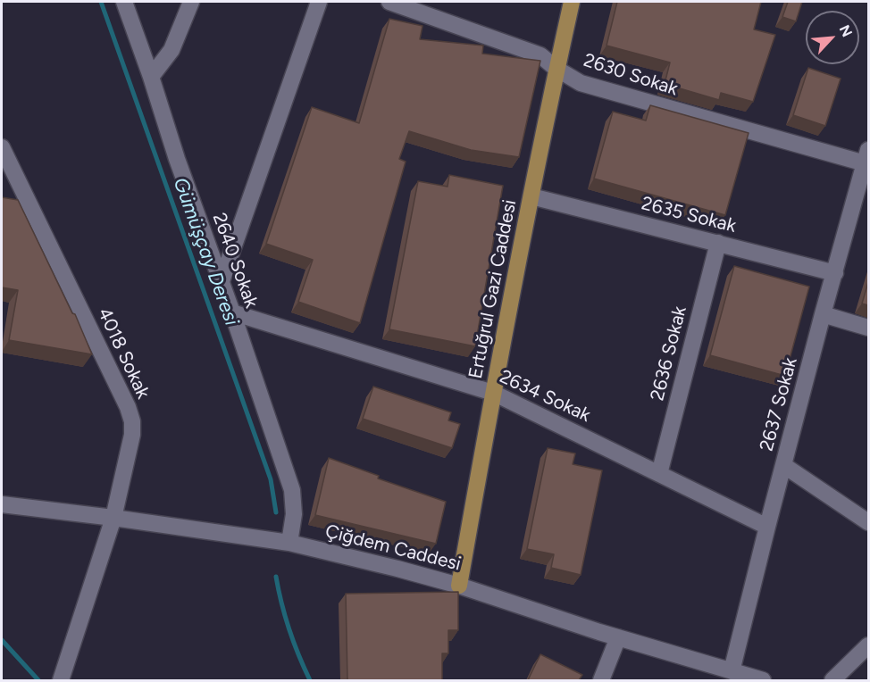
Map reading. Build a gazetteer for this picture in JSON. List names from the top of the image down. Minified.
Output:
{"streets":{"main road":["Ertuğrul Gazi Caddesi"],"street":["2630 Sokak","2635 Sokak","2640 Sokak","4018 Sokak","2636 Sokak","2634 Sokak","2637 Sokak","Çiğdem Caddesi"]},"crossings":[["2630 Sokak","Ertuğrul Gazi Caddesi"],["2630 Sokak","2637 Sokak"],["2635 Sokak","Ertuğrul Gazi Caddesi"],["2635 Sokak","2636 Sokak"],["2635 Sokak","2637 Sokak"],["2640 Sokak","2634 Sokak"],["2640 Sokak","Çiğdem Caddesi"],["Ertuğrul Gazi Caddesi","2634 Sokak"],["Ertuğrul Gazi Caddesi","Çiğdem Caddesi"],["4018 Sokak","Çiğdem Caddesi"],["2636 Sokak","2634 Sokak"],["2634 Sokak","2637 Sokak"],["2637 Sokak","Çiğdem Caddesi"]],"water":["Gümüşçay Deresi"],"north":"top right"}
